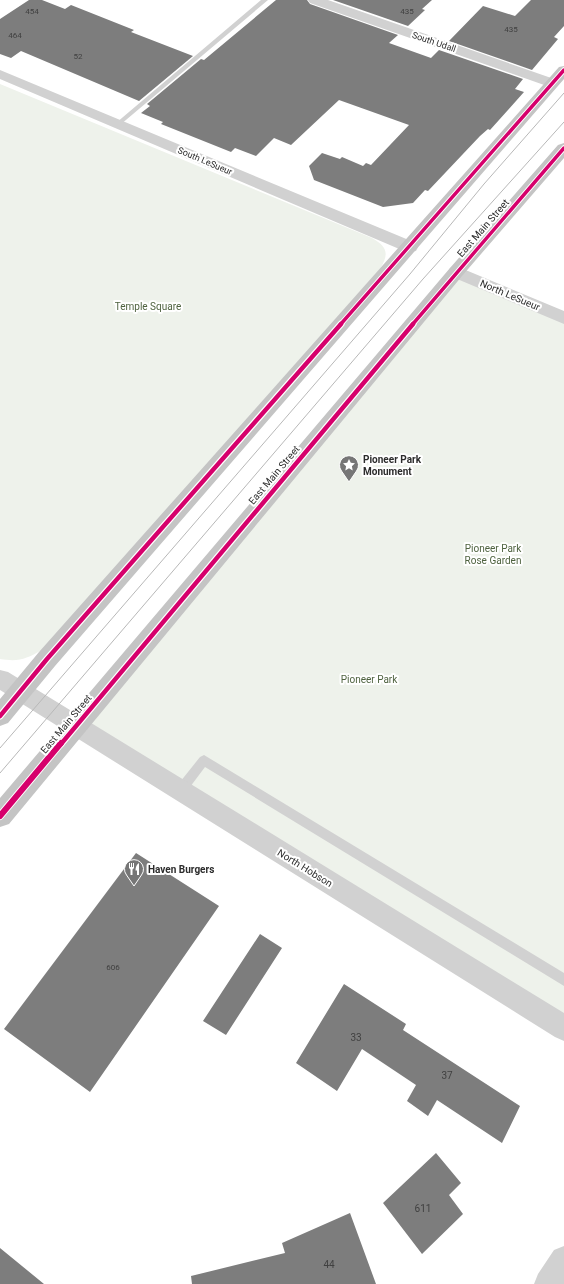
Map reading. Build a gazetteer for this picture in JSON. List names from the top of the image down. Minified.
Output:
{"streets":{"main road":["East Main Street"],"street":["South Udall","South LeSueur","North LeSueur","North Hobson"]},"crossings":[["East Main Street","North LeSueur"],["East Main Street","North Hobson"]],"parks":["Temple Square","Pioneer Park Rose Garden","Pioneer Park"],"places":{"place":["Pioneer Park Monument"],"restaurant":["Haven Burgers"]},"house_numbers":["454","435","435","464","52","606","33","37","611","44"]}
